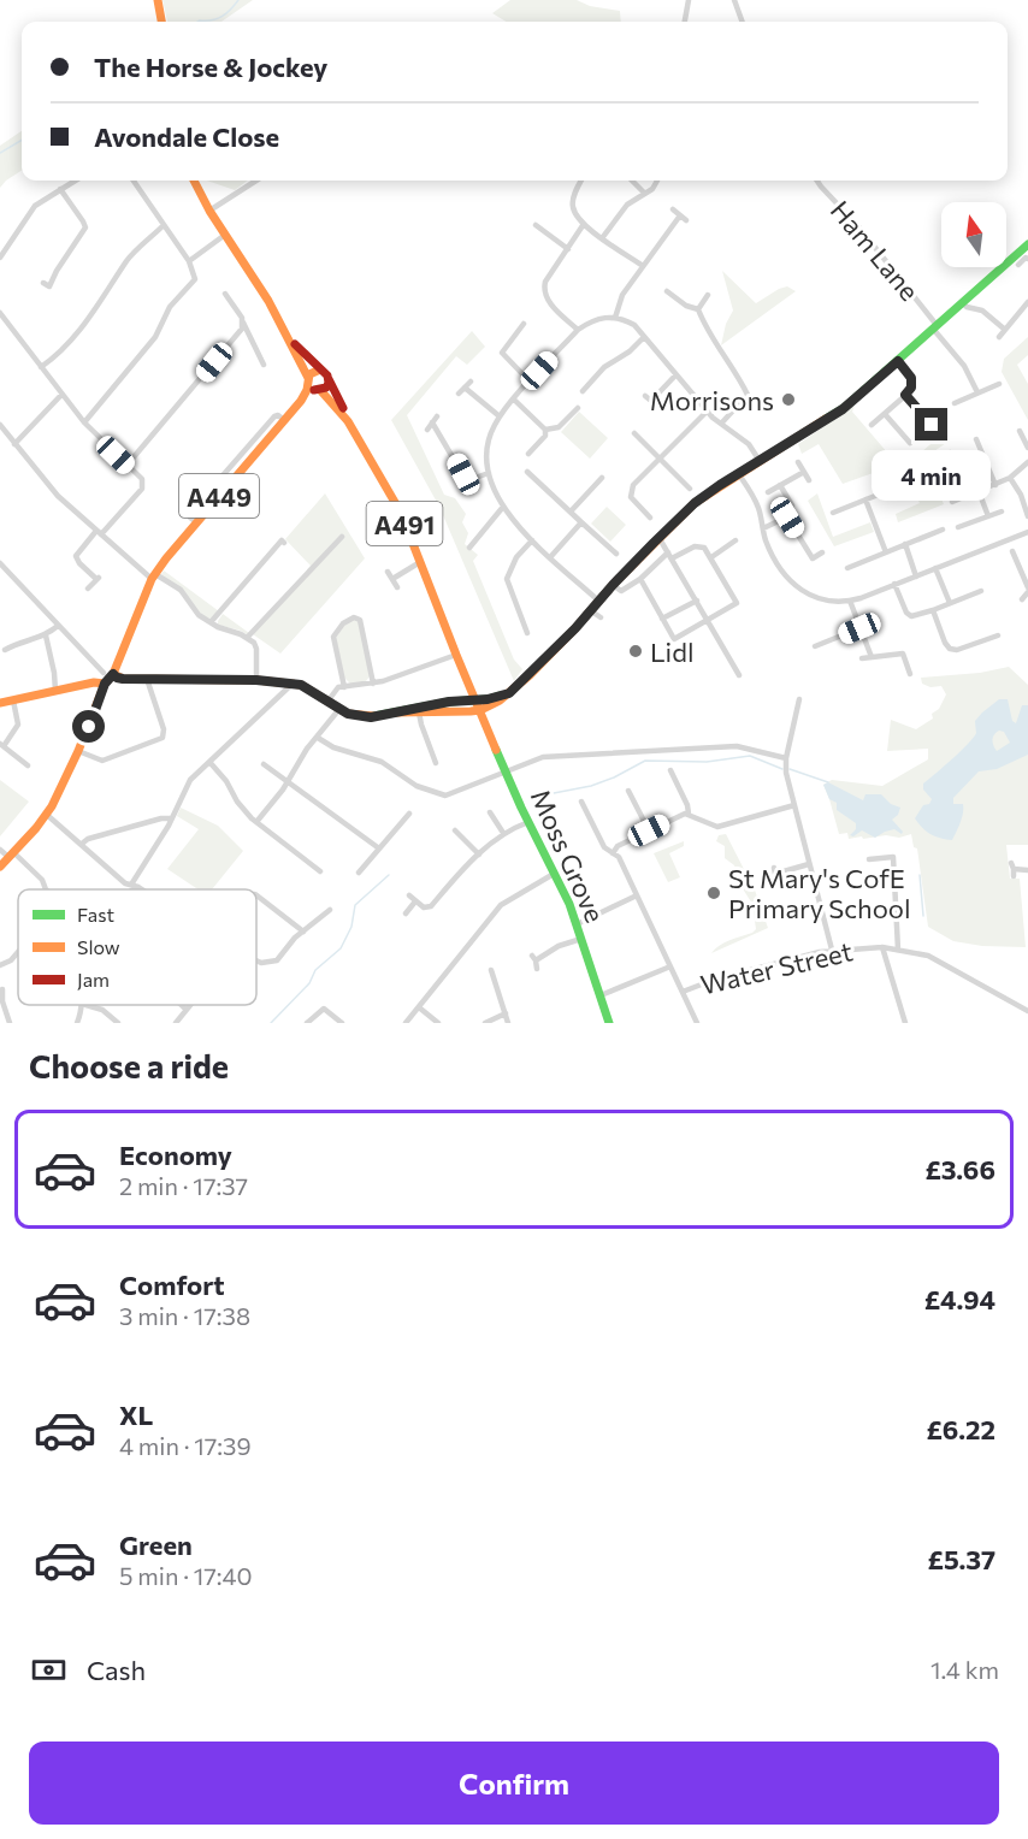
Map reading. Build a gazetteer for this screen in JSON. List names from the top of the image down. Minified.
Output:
{"streets":{"main road":["A449","A491","Moss Grove"],"street":["Ham Lane","Water Street"]},"crossings":[["A449","A491"],["A491","Moss Grove"]],"places":["Morrisons","Lidl","St Mary's CofE Primary School"],"legend":["Fast","Slow","Jam"],"north":"top","page":{"banner":["The Horse & Jockey","Avondale Close"],"bubble":"4 min","heading":"Choose a ride","list":[{"name":"Economy","note":"2 min · 17:37","value":"£3.66"},{"name":"Comfort","note":"3 min · 17:38","value":"£4.94"},{"name":"XL","note":"4 min · 17:39","value":"£6.22"},{"name":"Green","note":"5 min · 17:40","value":"£5.37"}],"pay":["Cash","1.4 km"],"buttons":"Confirm"}}
